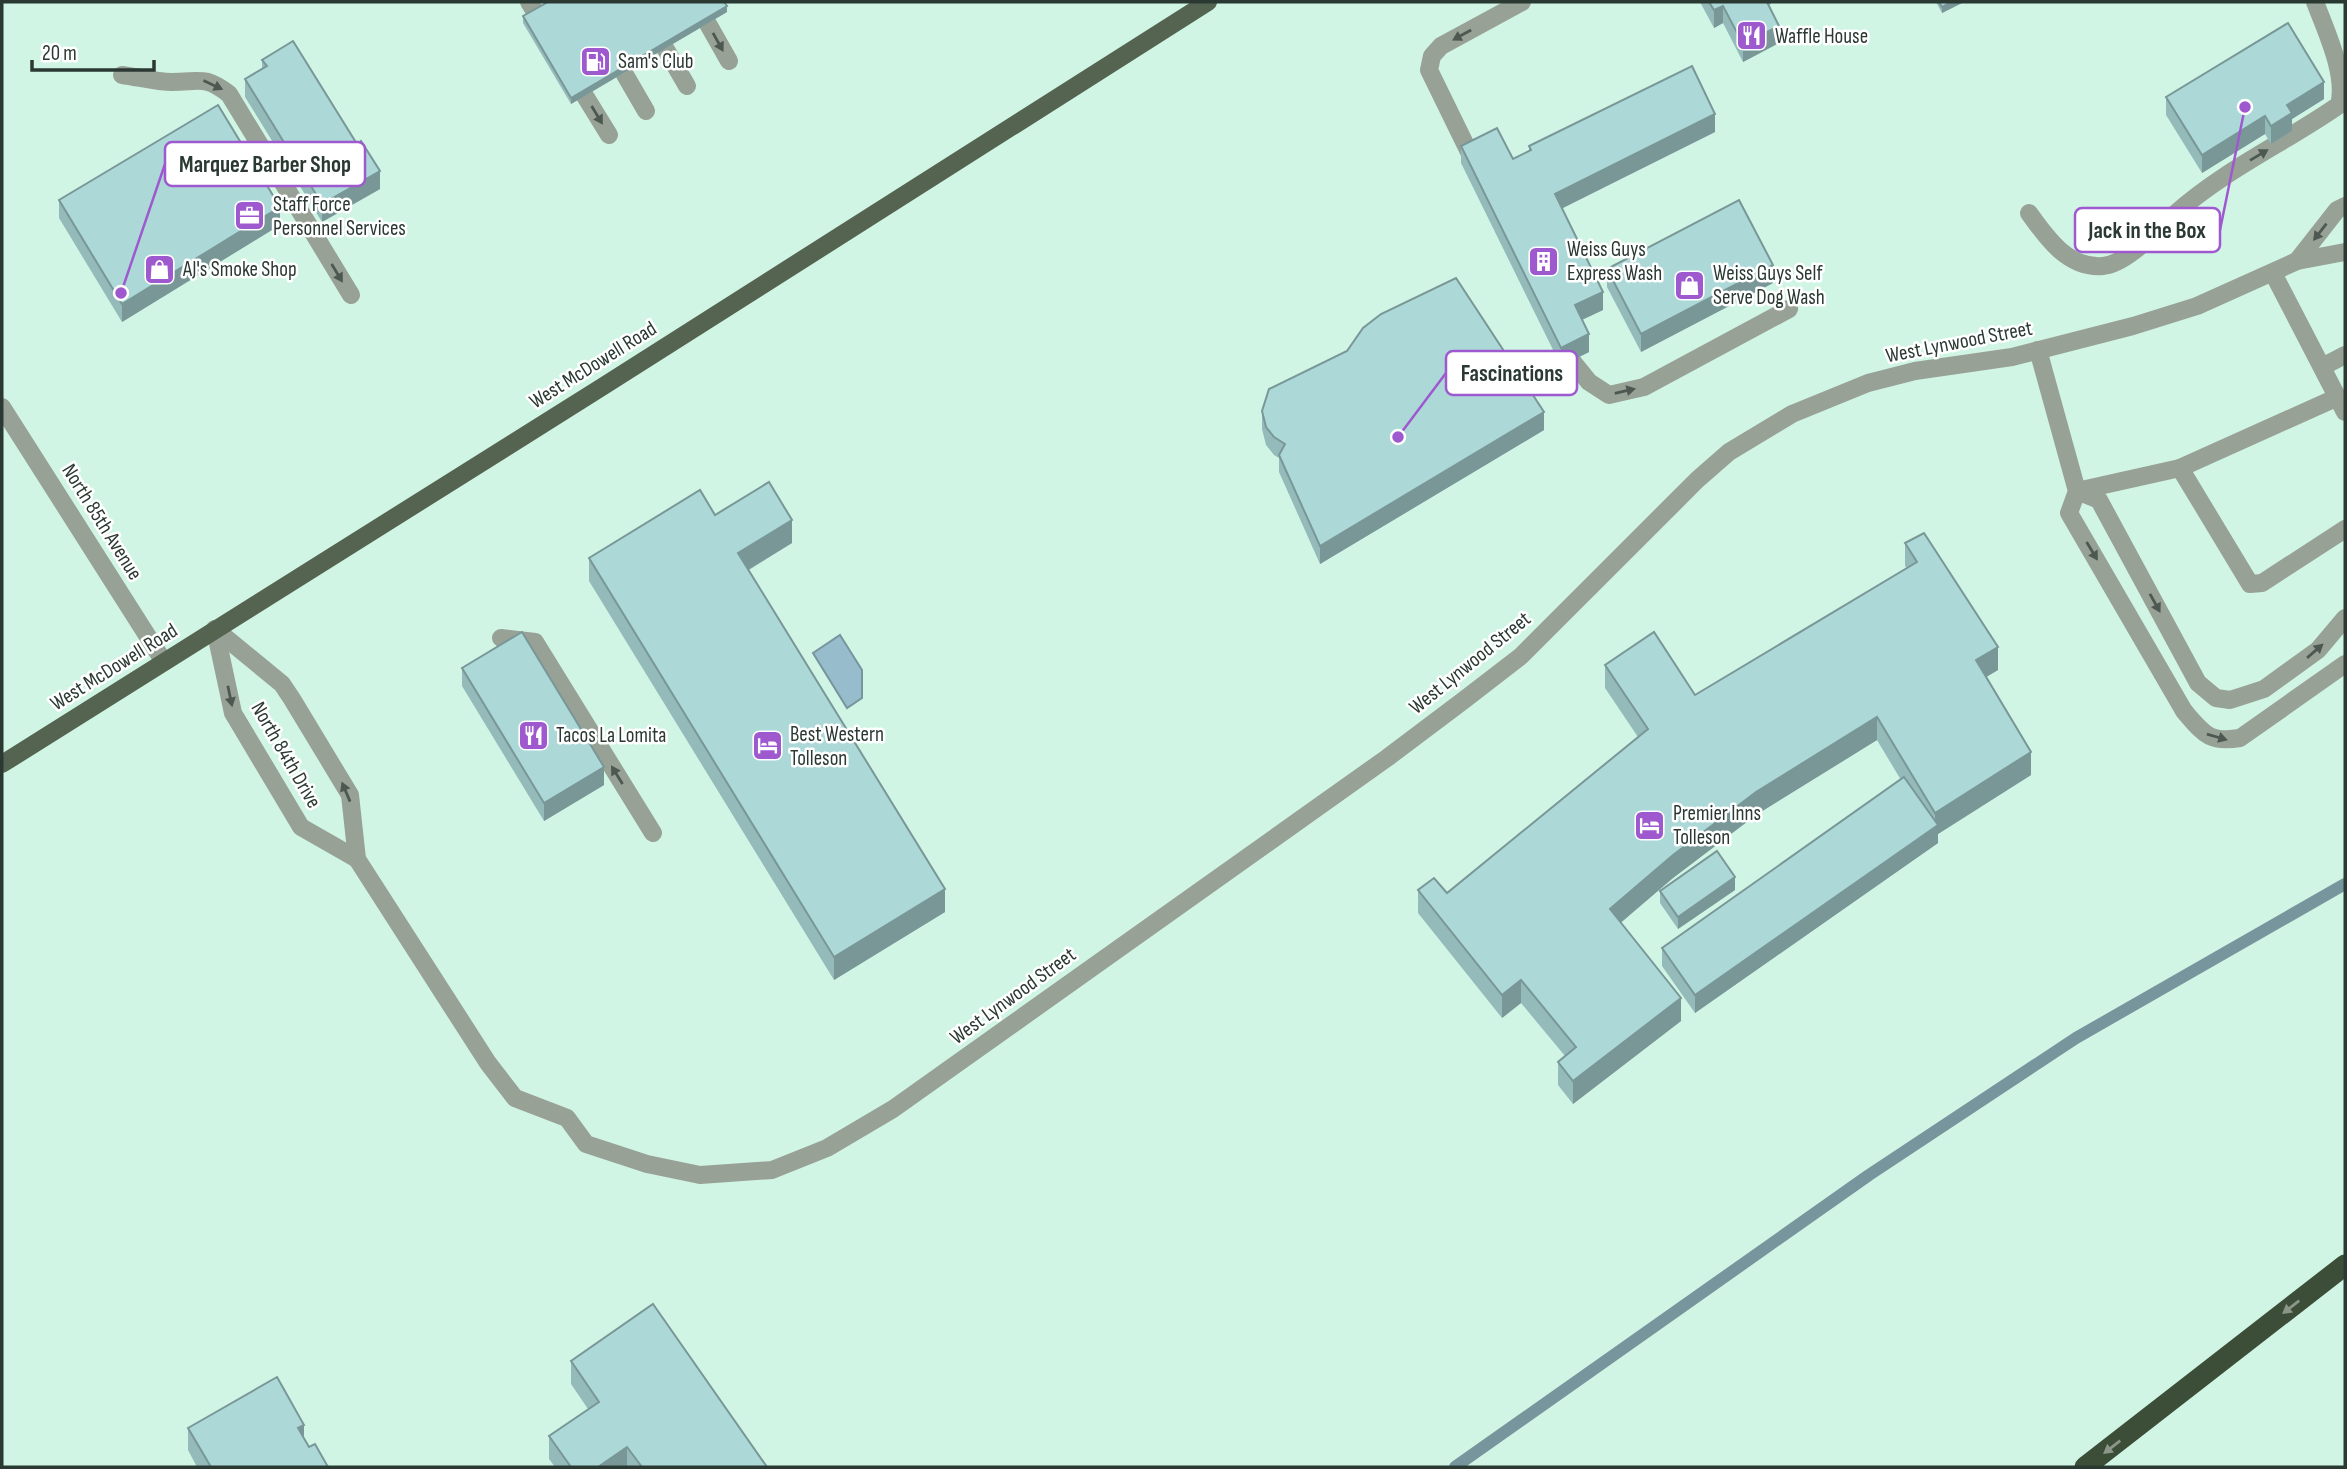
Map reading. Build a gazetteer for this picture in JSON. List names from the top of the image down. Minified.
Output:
{"streets":{"main road":["West McDowell Road"],"street":["West Lynwood Street","North 85th Avenue","North 84th Drive"]},"crossings":[["West Lynwood Street","North 84th Drive"],["West McDowell Road","North 85th Avenue"],["West McDowell Road","North 84th Drive"]],"places":{"restaurant":["Waffle House","Tacos La Lomita"],"fuel station":["Sam's Club"],"other":["Jack in the Box","Marquez Barber Shop","Fascinations"],"office":["Staff Force Personnel Services"],"building":["Weiss Guys Express Wash"],"shop":["AJ's Smoke Shop","Weiss Guys Self Serve Dog Wash"],"hotel":["Best Western Tolleson","Premier Inns Tolleson"]},"scale_bar":"20 m"}
